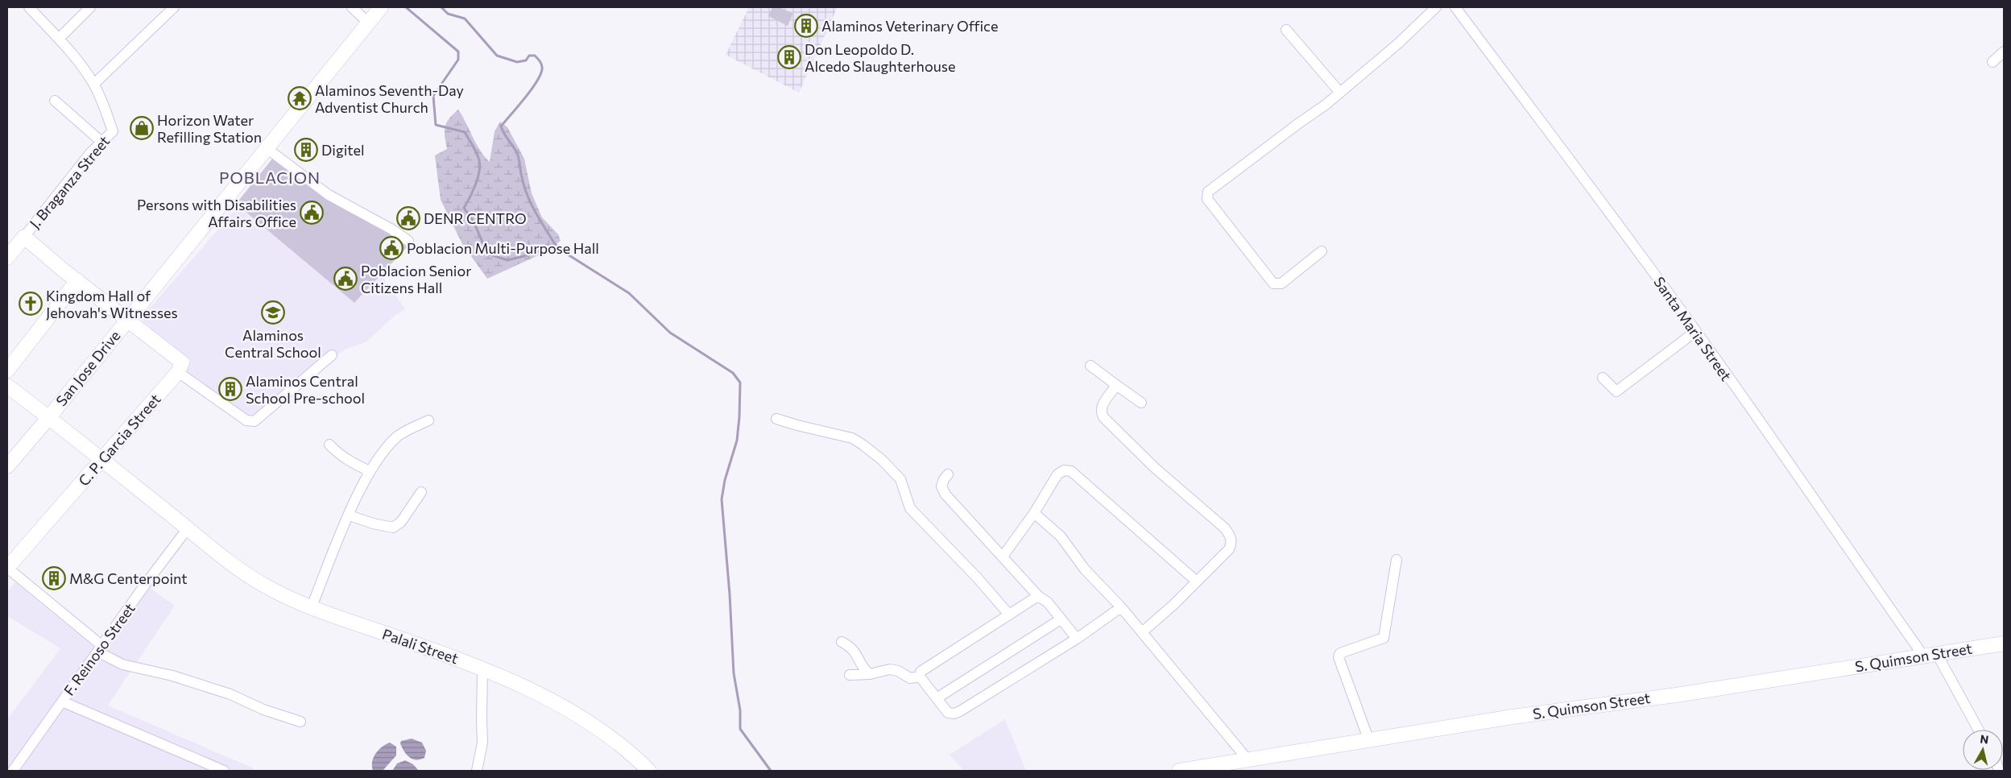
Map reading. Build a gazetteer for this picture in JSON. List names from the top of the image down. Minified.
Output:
{"streets":{"street":["J. Braganza Street","Santa Maria Street","San Jose Drive","C. P. Garcia Street","Palali Street","F. Reinoso Street","S. Quimson Street"]},"crossings":[["Santa Maria Street","S. Quimson Street"],["San Jose Drive","Palali Street"],["C. P. Garcia Street","Palali Street"],["Palali Street","F. Reinoso Street"]],"districts":["POBLACION"],"places":{"building":["Alaminos Veterinary Office","Don Leopoldo D. Alcedo Slaughterhouse","Digitel","Alaminos Central School Pre-school","M&G Centerpoint"],"temple":["Alaminos Seventh-Day Adventist Church"],"shop":["Horizon Water Refilling Station"],"public building":["Persons with Disabilities Affairs Office","DENR CENTRO","Poblacion Multi-Purpose Hall","Poblacion Senior Citizens Hall"],"church":["Kingdom Hall of Jehovah's Witnesses"],"school or university":["Alaminos Central School"]},"north":"top"}
